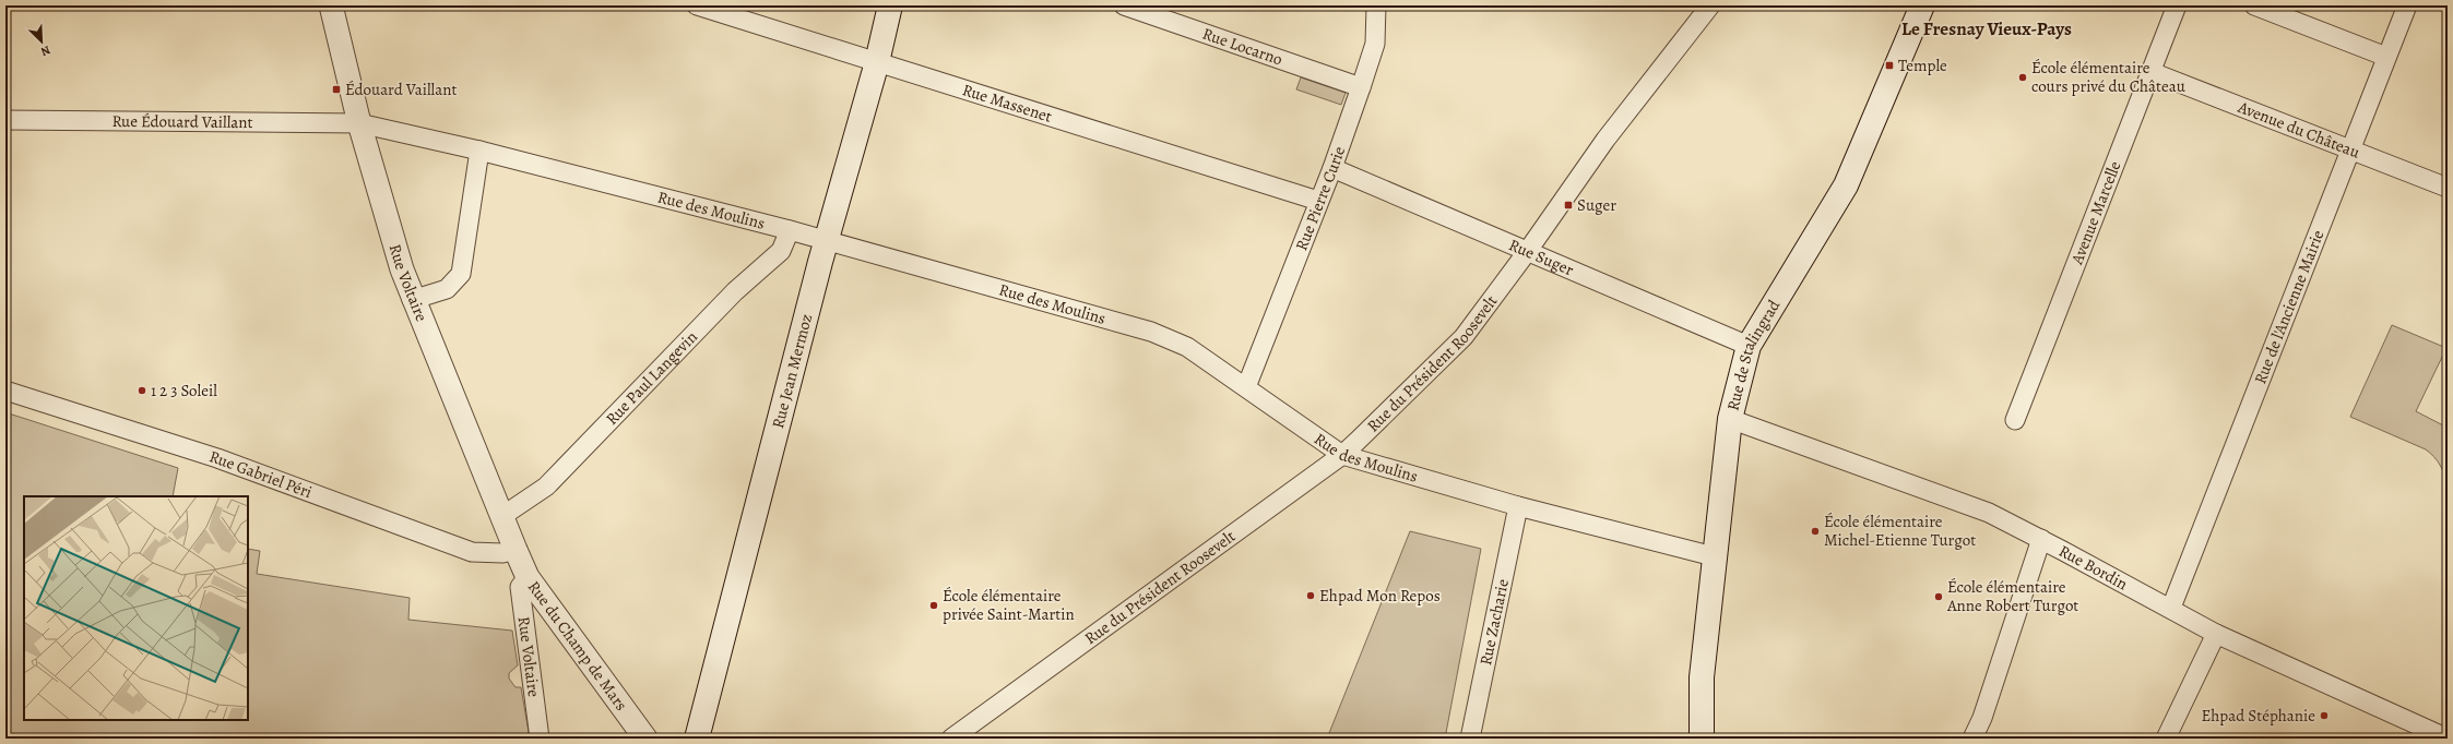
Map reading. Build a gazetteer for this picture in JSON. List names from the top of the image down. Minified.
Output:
{"streets":{"main road":["Rue de Stalingrad","Rue Jean Mermoz"],"street":["Rue Locarno","Rue Massenet","Rue Édouard Vaillant","Avenue du Château","Rue Pierre Curie","Rue des Moulins","Avenue Marcelle","Rue Suger","Rue Voltaire","Rue de l'Ancienne Mairie","Rue du Président Roosevelt","Rue Paul Langevin","Rue Gabriel Péri","Rue Bordin","Rue Zacharie","Rue du Champ de Mars"]},"crossings":[["Rue Locarno","Rue Pierre Curie"],["Rue Massenet","Rue Pierre Curie"],["Rue Massenet","Rue Jean Mermoz"],["Rue Édouard Vaillant","Rue des Moulins"],["Rue Édouard Vaillant","Rue Voltaire"],["Avenue du Château","Avenue Marcelle"],["Avenue du Château","Rue de l'Ancienne Mairie"],["Rue Pierre Curie","Rue des Moulins"],["Rue Pierre Curie","Rue Suger"],["Rue des Moulins","Rue Voltaire"],["Rue des Moulins","Rue de Stalingrad"],["Rue des Moulins","Rue du Président Roosevelt"],["Rue des Moulins","Rue Jean Mermoz"],["Rue des Moulins","Rue Paul Langevin"],["Rue des Moulins","Rue Zacharie"],["Rue Suger","Rue de Stalingrad"],["Rue Suger","Rue du Président Roosevelt"],["Rue Voltaire","Rue Paul Langevin"],["Rue Voltaire","Rue Gabriel Péri"],["Rue Voltaire","Rue du Champ de Mars"],["Rue de l'Ancienne Mairie","Rue Bordin"],["Rue de Stalingrad","Rue Bordin"],["Rue Gabriel Péri","Rue du Champ de Mars"]],"districts":["Le Fresnay Vieux-Pays"],"places":{"transit":["Temple","Édouard Vaillant","Suger"],"other":["École élémentaire cours privé du Château","1 2 3 Soleil","École élémentaire Michel-Etienne Turgot","Ehpad Mon Repos","École élémentaire Anne Robert Turgot","École élémentaire privée Saint-Martin","Ehpad Stéphanie"]},"north":"bottom right"}
